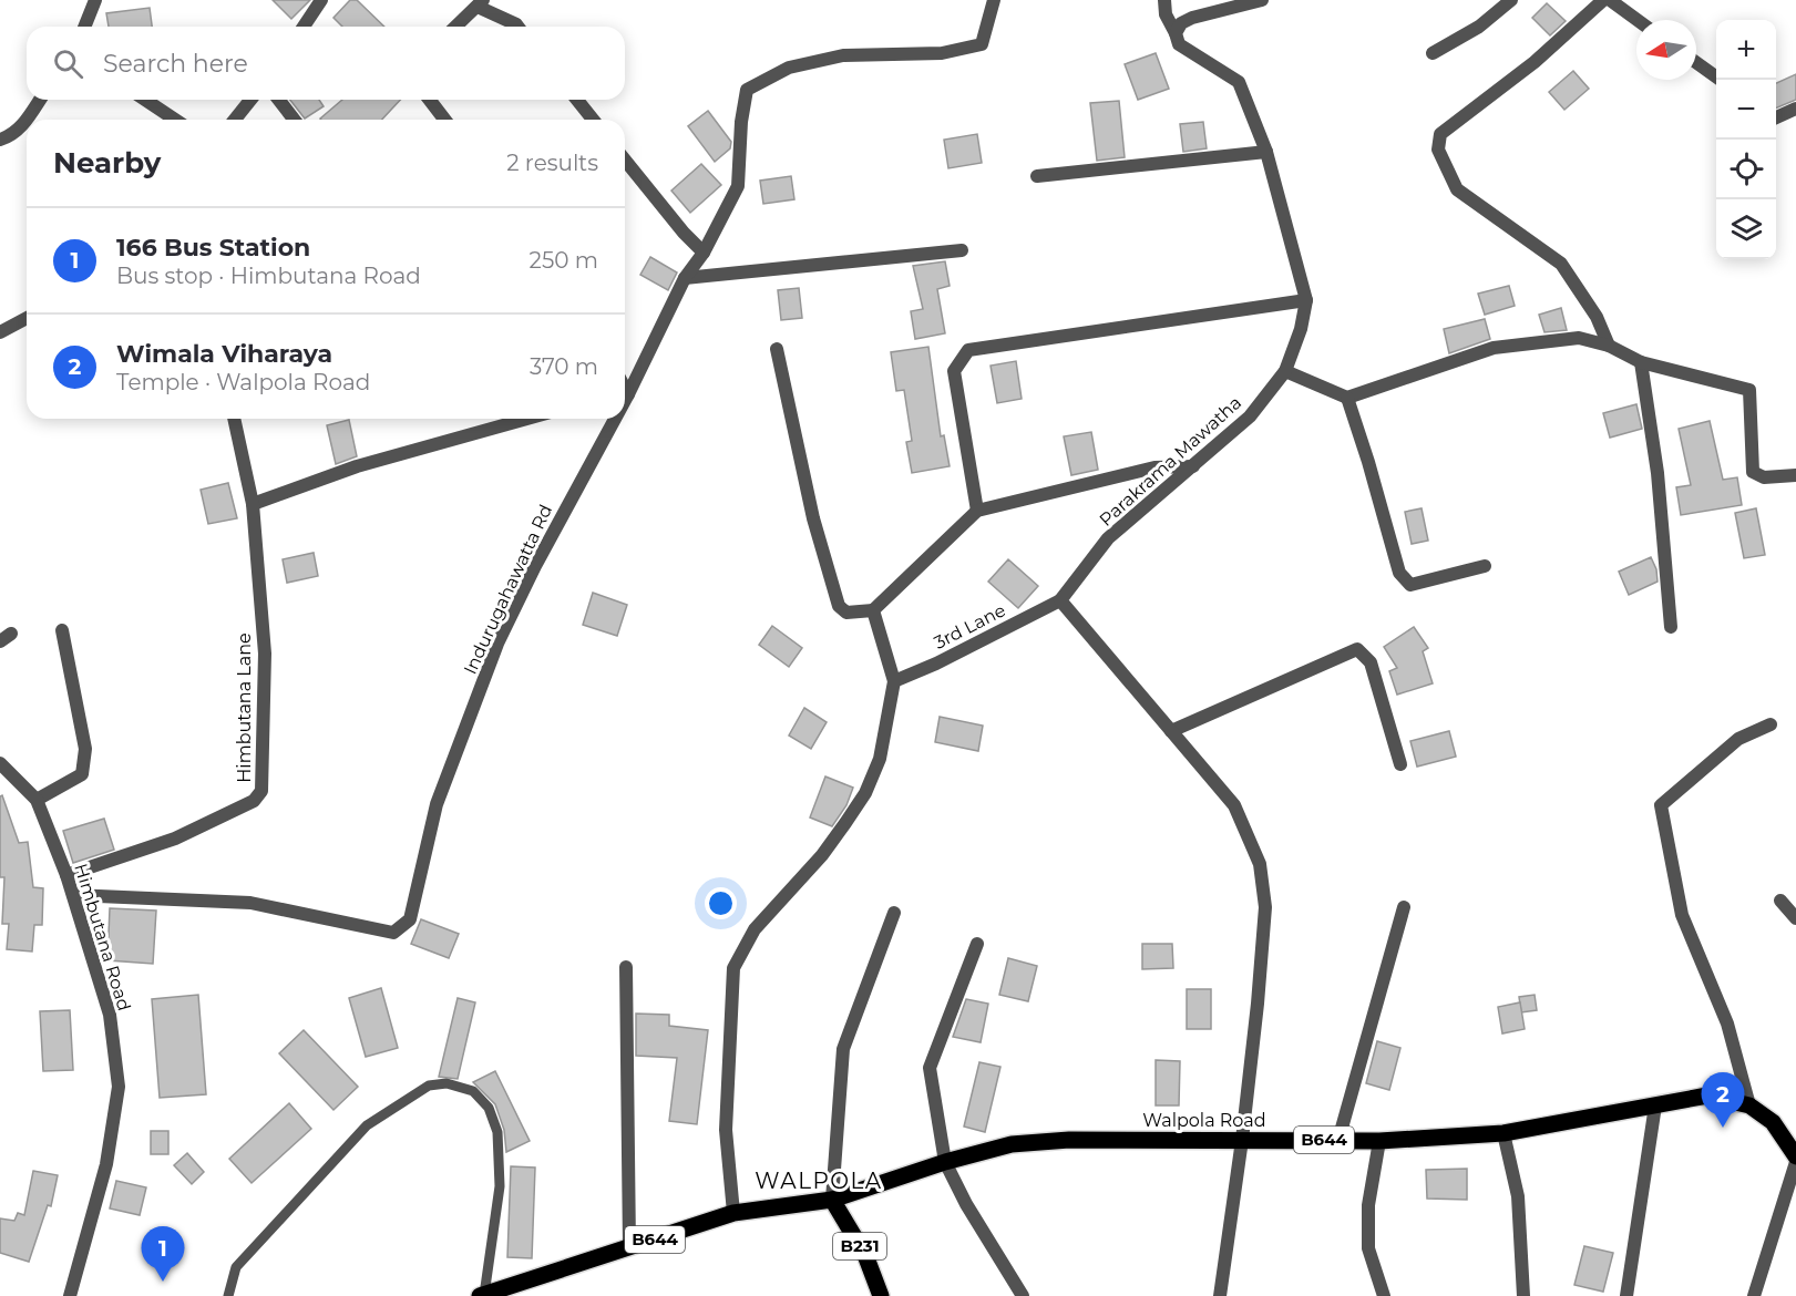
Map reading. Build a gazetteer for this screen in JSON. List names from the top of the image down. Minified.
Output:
{"streets":{"main road":["Walpola Road","B644","B231"],"street":["Parakrama Mawatha","Indurugahawatta Rd","3rd Lane","Himbutana Lane","Himbutana Road"]},"crossings":[["Parakrama Mawatha","3rd Lane"],["Indurugahawatta Rd","Himbutana Road"],["Himbutana Lane","Himbutana Road"],["Walpola Road","B644"],["Walpola Road","B231"],["B644","B231"]],"districts":["WALPOLA"],"north":"left","page":{"map_buttons":["+","−"],"search":"Search here","heading":["Nearby","2 results"],"list":[{"mark":"1","name":"166 Bus Station","note":"Bus stop · Himbutana Road","value":"250 m"},{"mark":"2","name":"Wimala Viharaya","note":"Temple · Walpola Road","value":"370 m"}],"pins":["2","1"]}}
